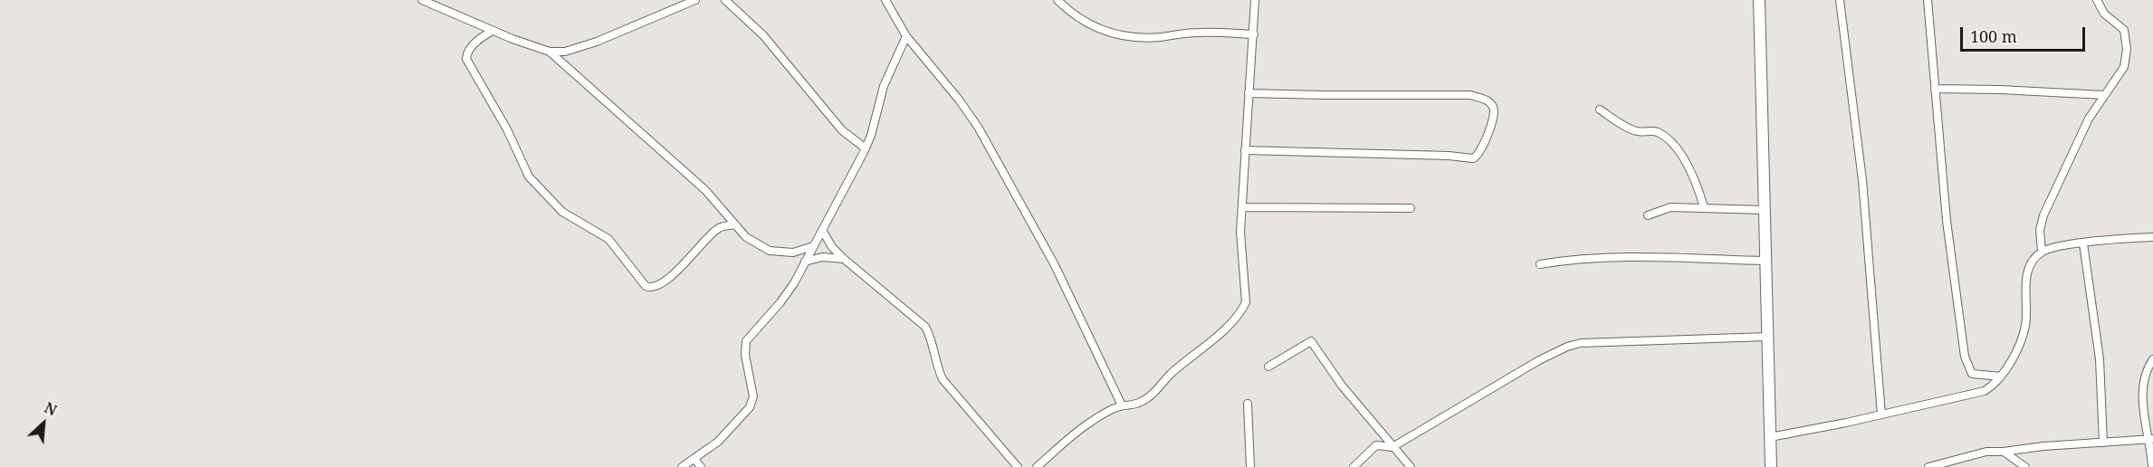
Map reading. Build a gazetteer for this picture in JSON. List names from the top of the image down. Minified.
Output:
{"scale_bar":"100 m","north":"top right"}
